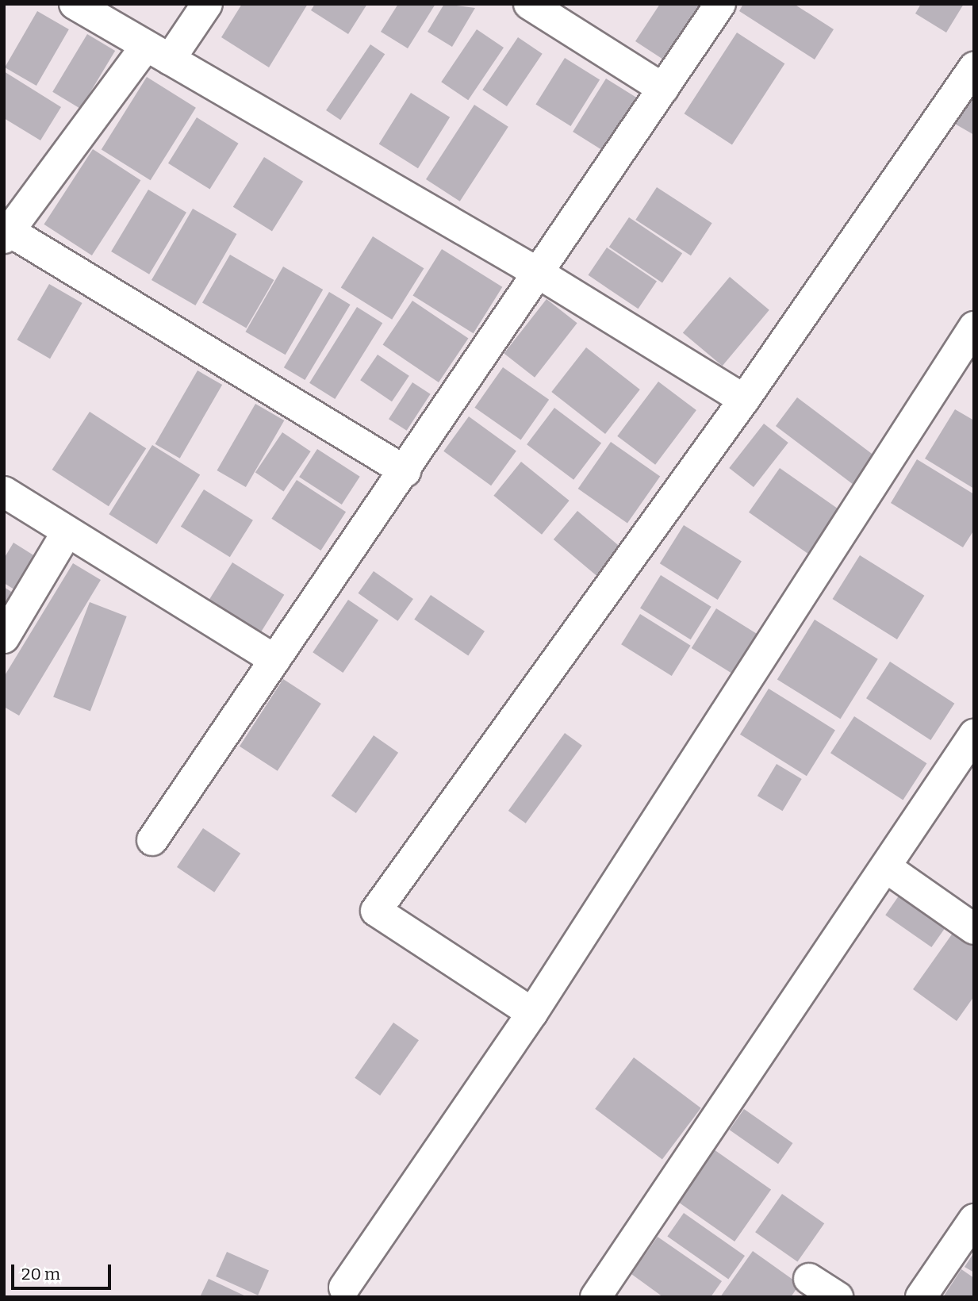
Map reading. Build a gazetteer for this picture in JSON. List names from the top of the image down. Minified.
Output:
{"scale_bar":"20 m"}
